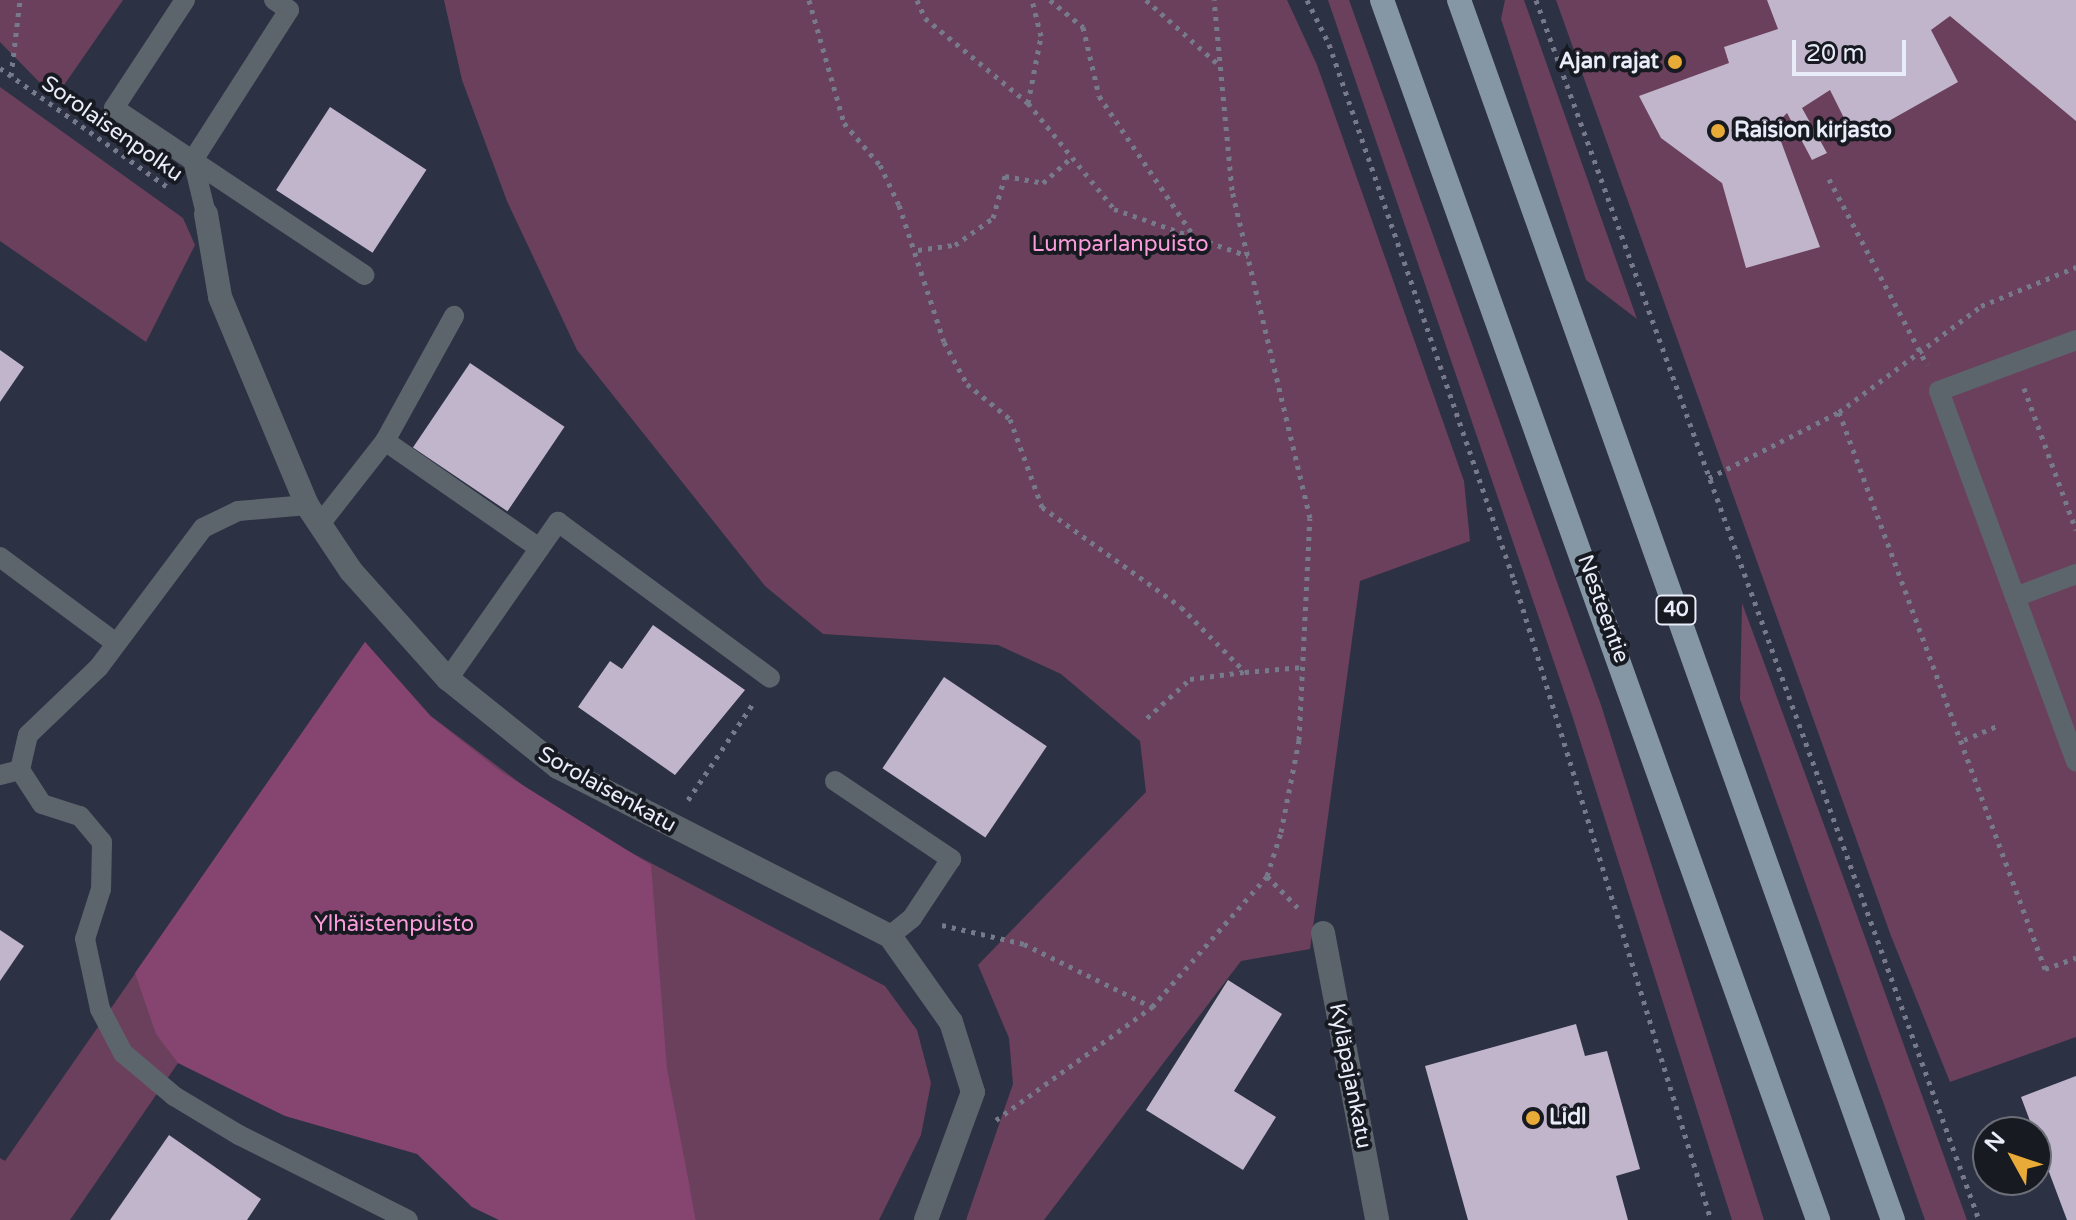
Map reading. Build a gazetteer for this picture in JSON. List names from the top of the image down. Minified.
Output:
{"streets":{"main road":["Nesteentie","40"],"street":["Sorolaisenkatu","Kyläpajankatu"],"path":["Sorolaisenpolku"]},"crossings":[["Sorolaisenpolku","Sorolaisenkatu"]],"parks":["Lumparlanpuisto","Ylhäistenpuisto"],"places":["Ajan rajat","Raision kirjasto","Lidl"],"scale_bar":"20 m","north":"top left"}
